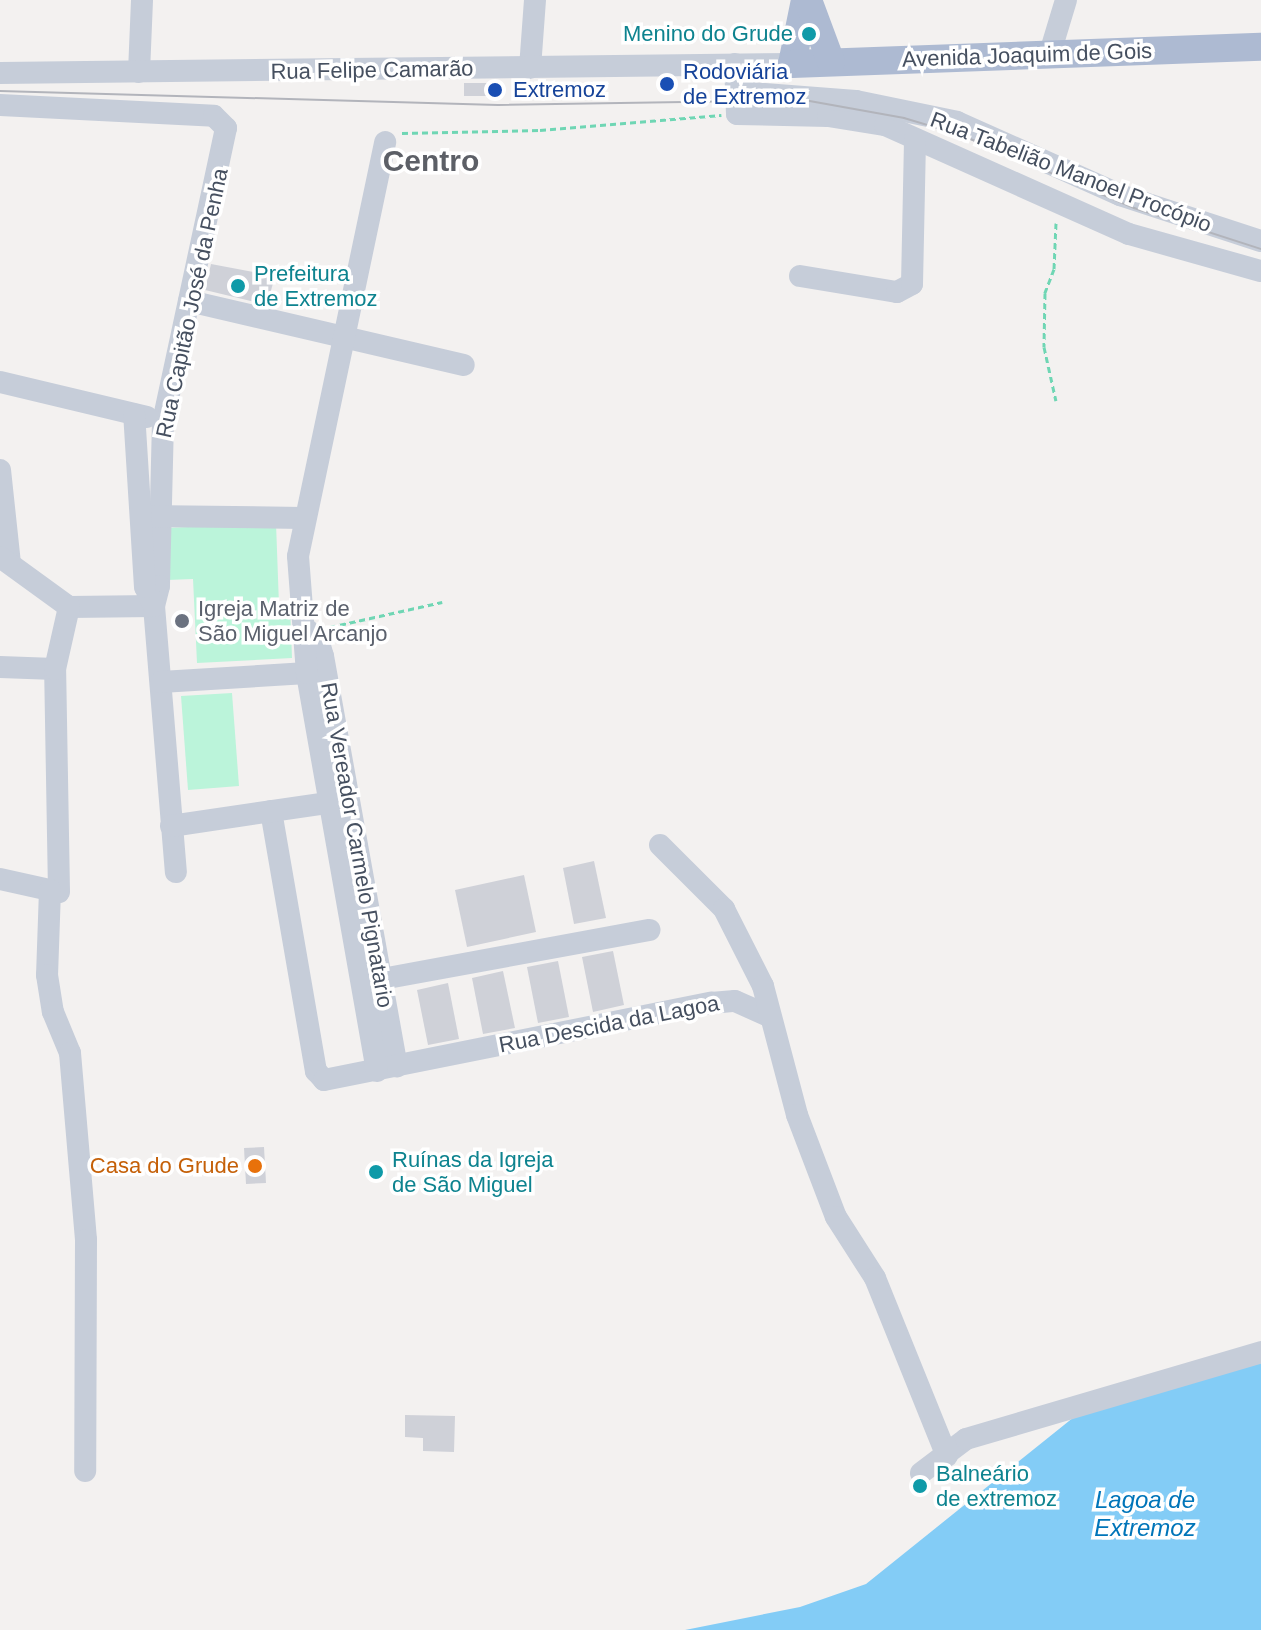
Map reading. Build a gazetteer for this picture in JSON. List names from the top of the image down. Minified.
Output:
{"streets":{"main road":["Avenida Joaquim de Gois"],"street":["Rua Felipe Camarão","Rua Tabelião Manoel Procópio","Rua Capitão José da Penha","Rua Vereador Carmelo Pignatario","Rua Descida da Lagoa"]},"crossings":[["Avenida Joaquim de Gois","Rua Felipe Camarão"],["Rua Vereador Carmelo Pignatario","Rua Descida da Lagoa"]],"districts":["Centro"],"water":["Lagoa de Extremoz"],"places":["Menino do Grude","Rodoviária de Extremoz","Extremoz","Prefeitura de Extremoz","Igreja Matriz de São Miguel Arcanjo","Casa do Grude","Ruínas da Igreja de São Miguel","Balneário de extremoz"]}
